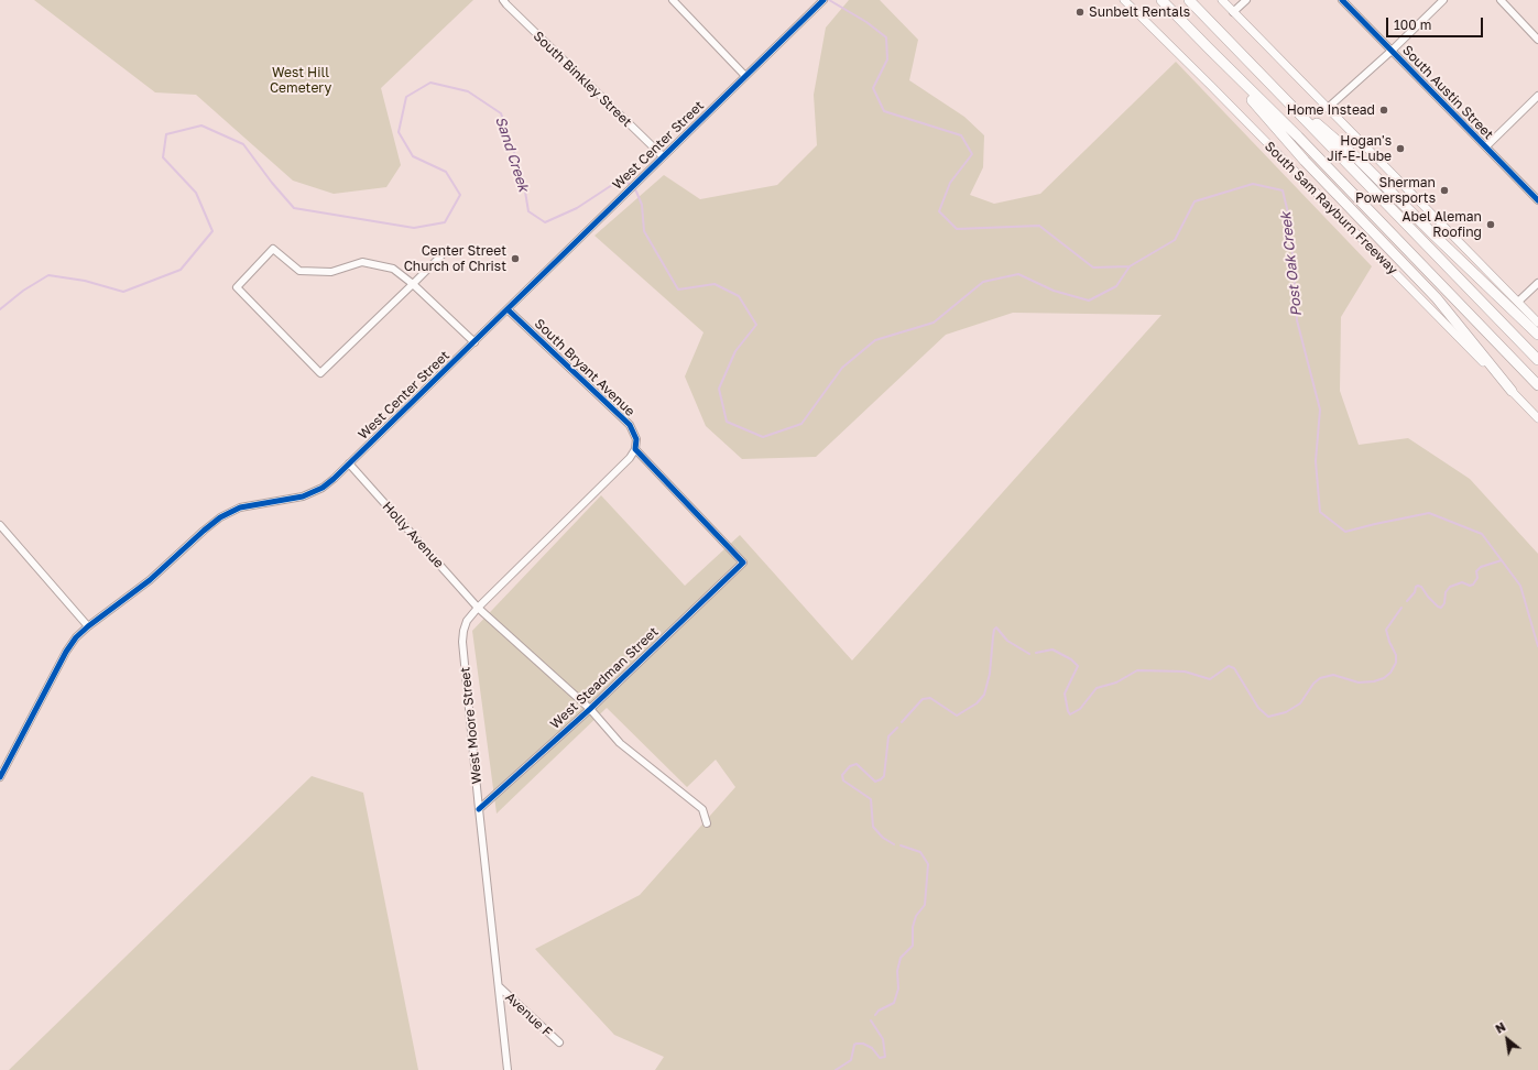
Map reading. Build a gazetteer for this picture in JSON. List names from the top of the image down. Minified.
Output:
{"streets":{"highway":["South Sam Rayburn Freeway"],"street":["South Binkley Street","South Austin Street","West Center Street","South Bryant Avenue","Holly Avenue","West Steadman Street","West Moore Street","Avenue F"]},"crossings":[["South Binkley Street","West Center Street"],["West Center Street","South Bryant Avenue"],["West Center Street","Holly Avenue"],["South Bryant Avenue","West Steadman Street"],["South Bryant Avenue","West Moore Street"],["Holly Avenue","West Steadman Street"],["Holly Avenue","West Moore Street"],["West Steadman Street","West Moore Street"],["West Moore Street","Avenue F"]],"water":["Sand Creek","Post Oak Creek"],"parks":["West Hill Cemetery"],"places":["Sunbelt Rentals","Home Instead","Hogan's Jif-E-Lube","Sherman Powersports","Abel Aleman Roofing","Center Street Church of Christ"],"scale_bar":"100 m","north":"top left"}
